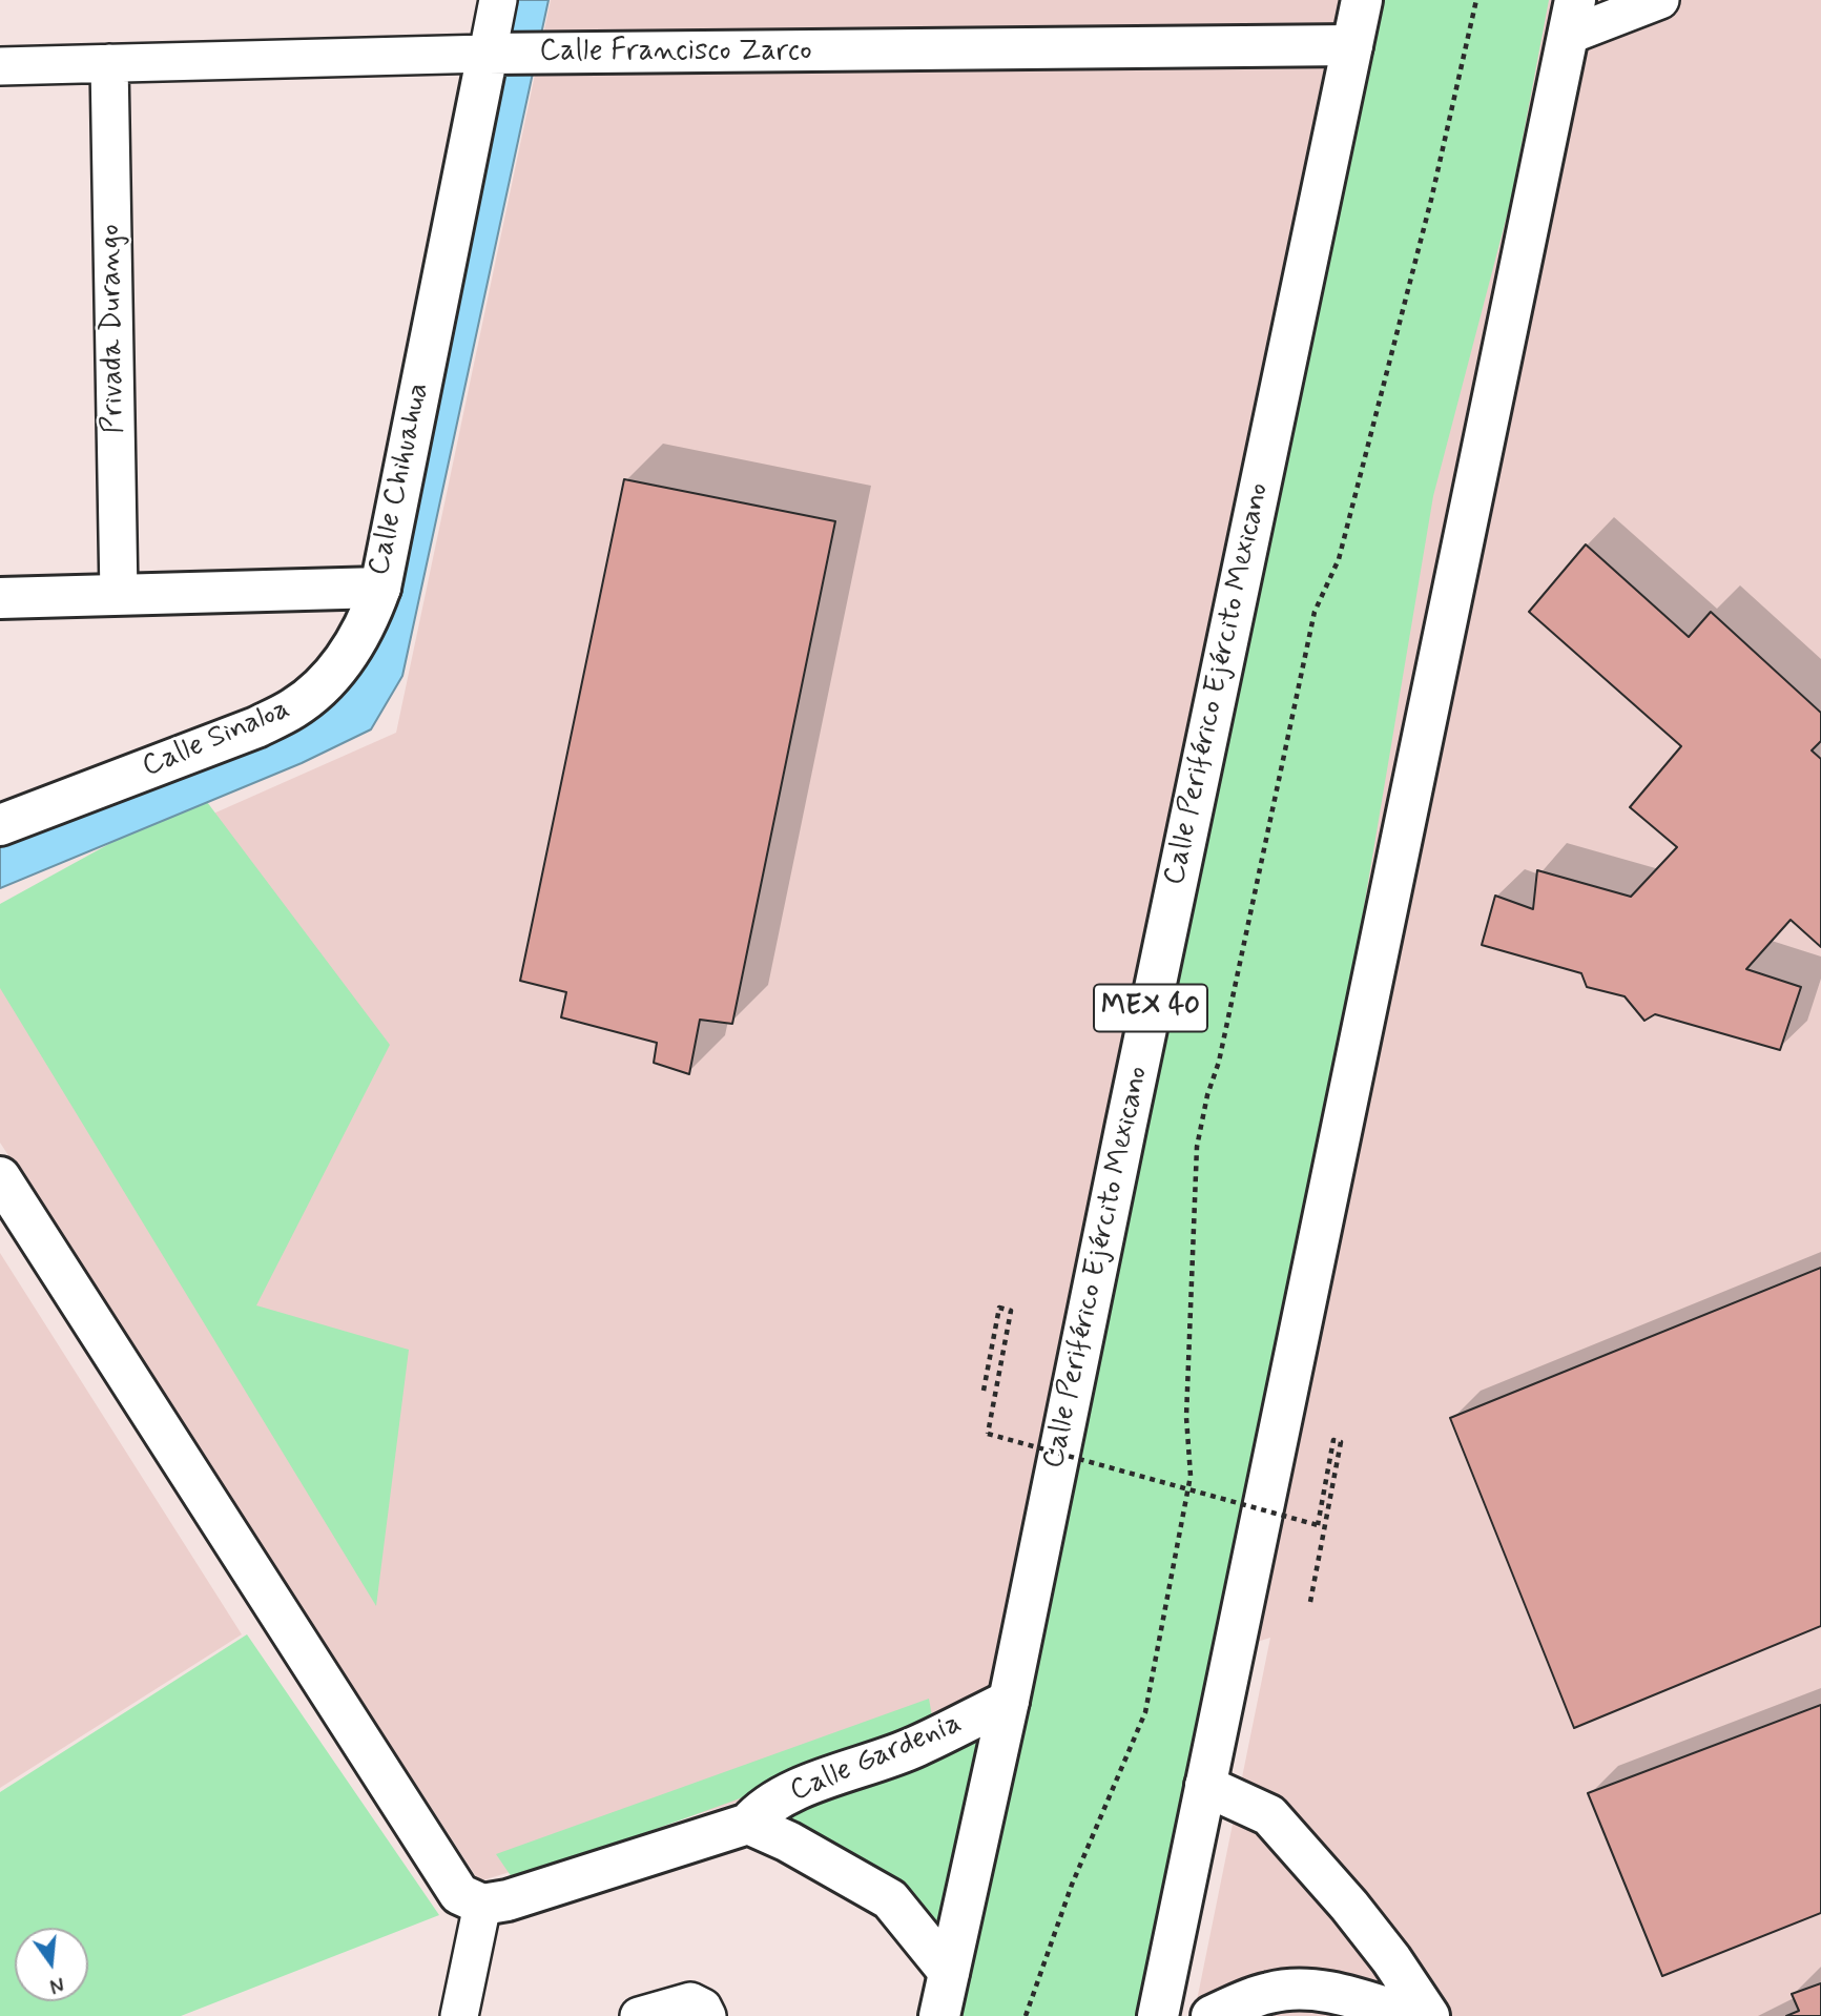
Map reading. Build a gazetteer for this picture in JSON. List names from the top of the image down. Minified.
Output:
{"streets":{"main road":["Calle Francisco Zarco","Calle Chihuahua","Calle Periférico Ejército Mexicano","Calle Sinaloa","MEX 40","Calle Gardenia"],"street":["Privada Durango"]},"crossings":[["Calle Francisco Zarco","Privada Durango"],["Calle Francisco Zarco","Calle Chihuahua"],["Calle Francisco Zarco","Calle Periférico Ejército Mexicano"],["Privada Durango","Calle Chihuahua"],["Calle Chihuahua","Calle Sinaloa"],["Calle Periférico Ejército Mexicano","Calle Gardenia"]],"north":"bottom"}
